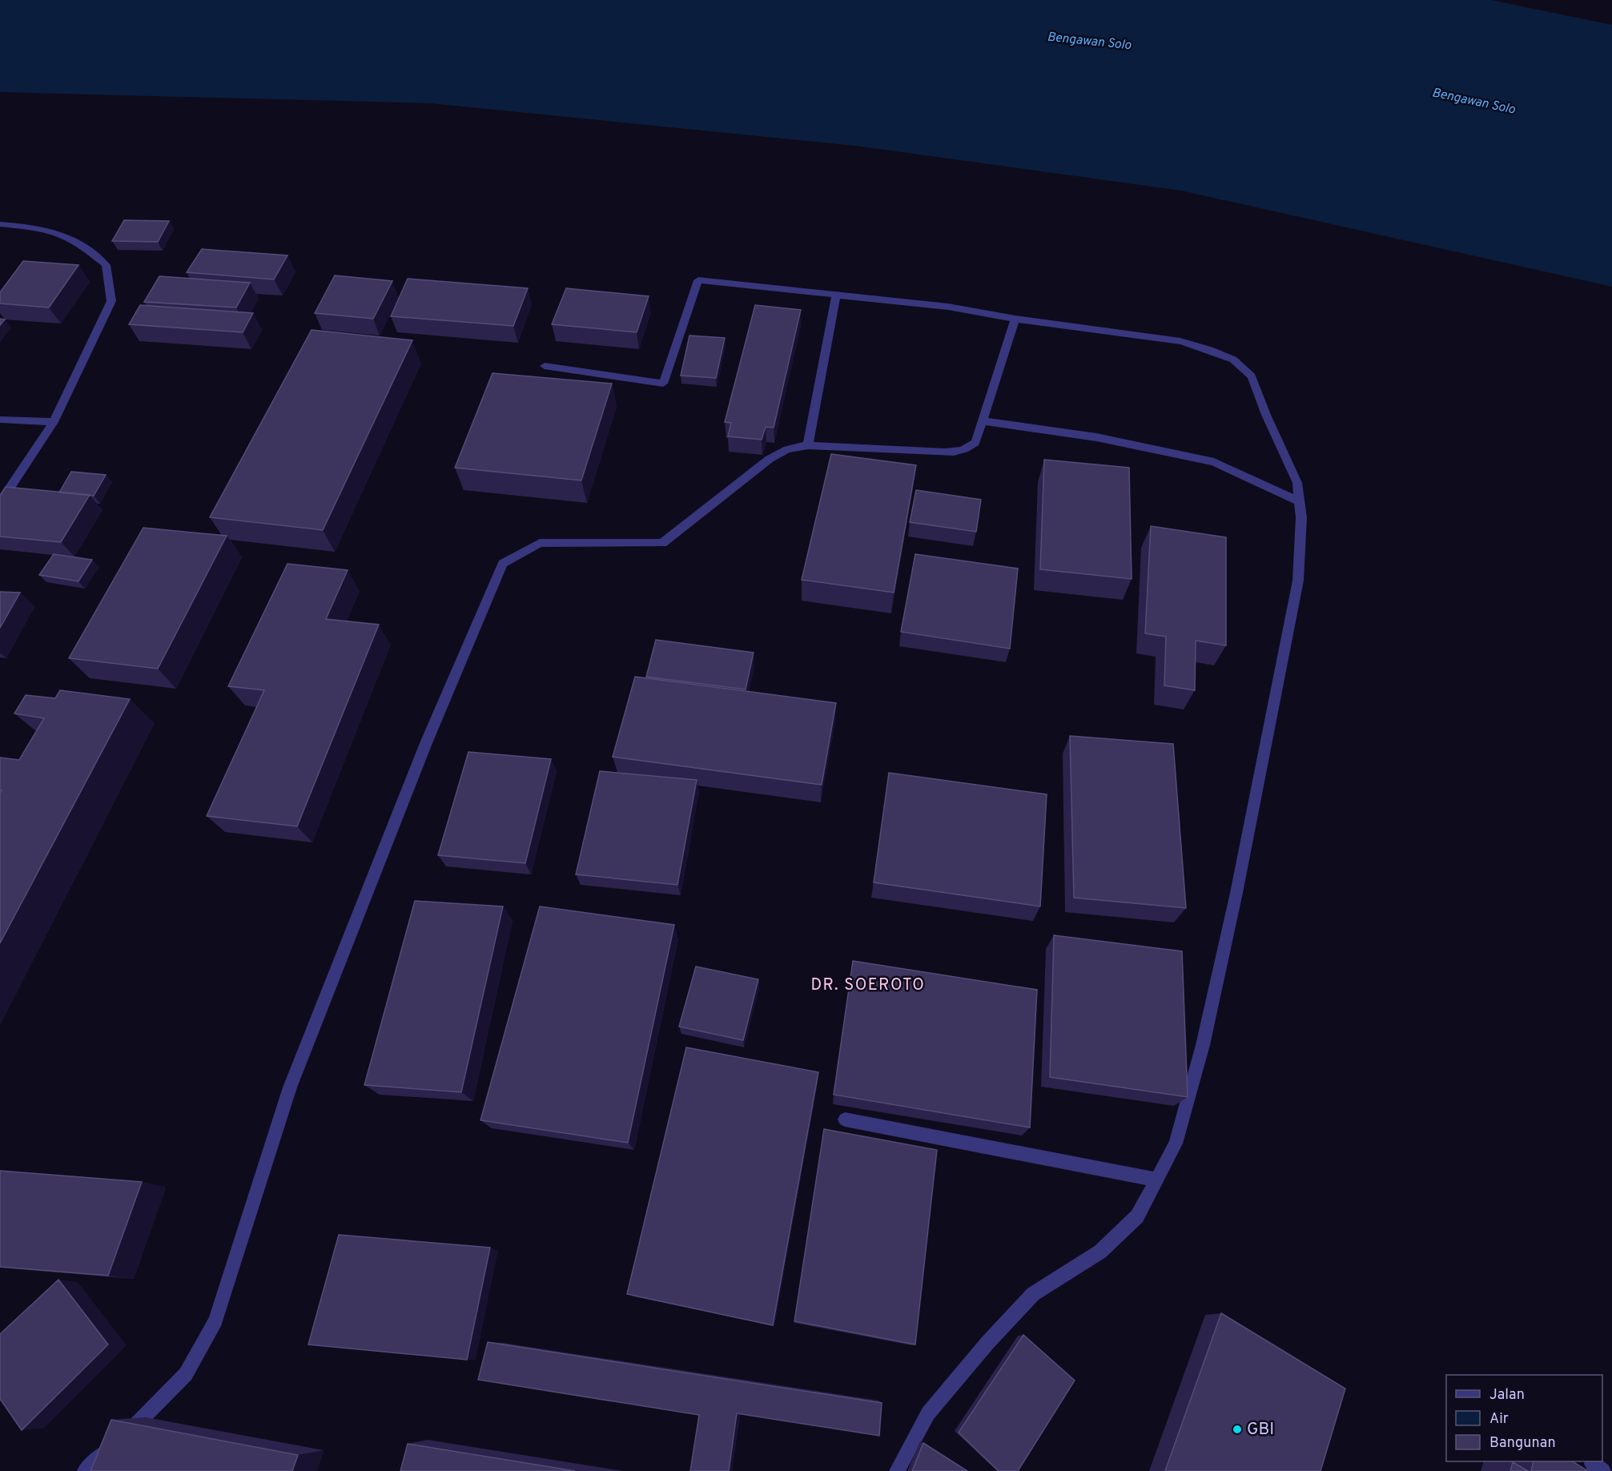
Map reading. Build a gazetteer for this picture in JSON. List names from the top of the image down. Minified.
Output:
{"districts":["DR. SOEROTO"],"water":["Bengawan Solo"],"places":["GBI"],"legend":["Jalan","Air","Bangunan"]}
